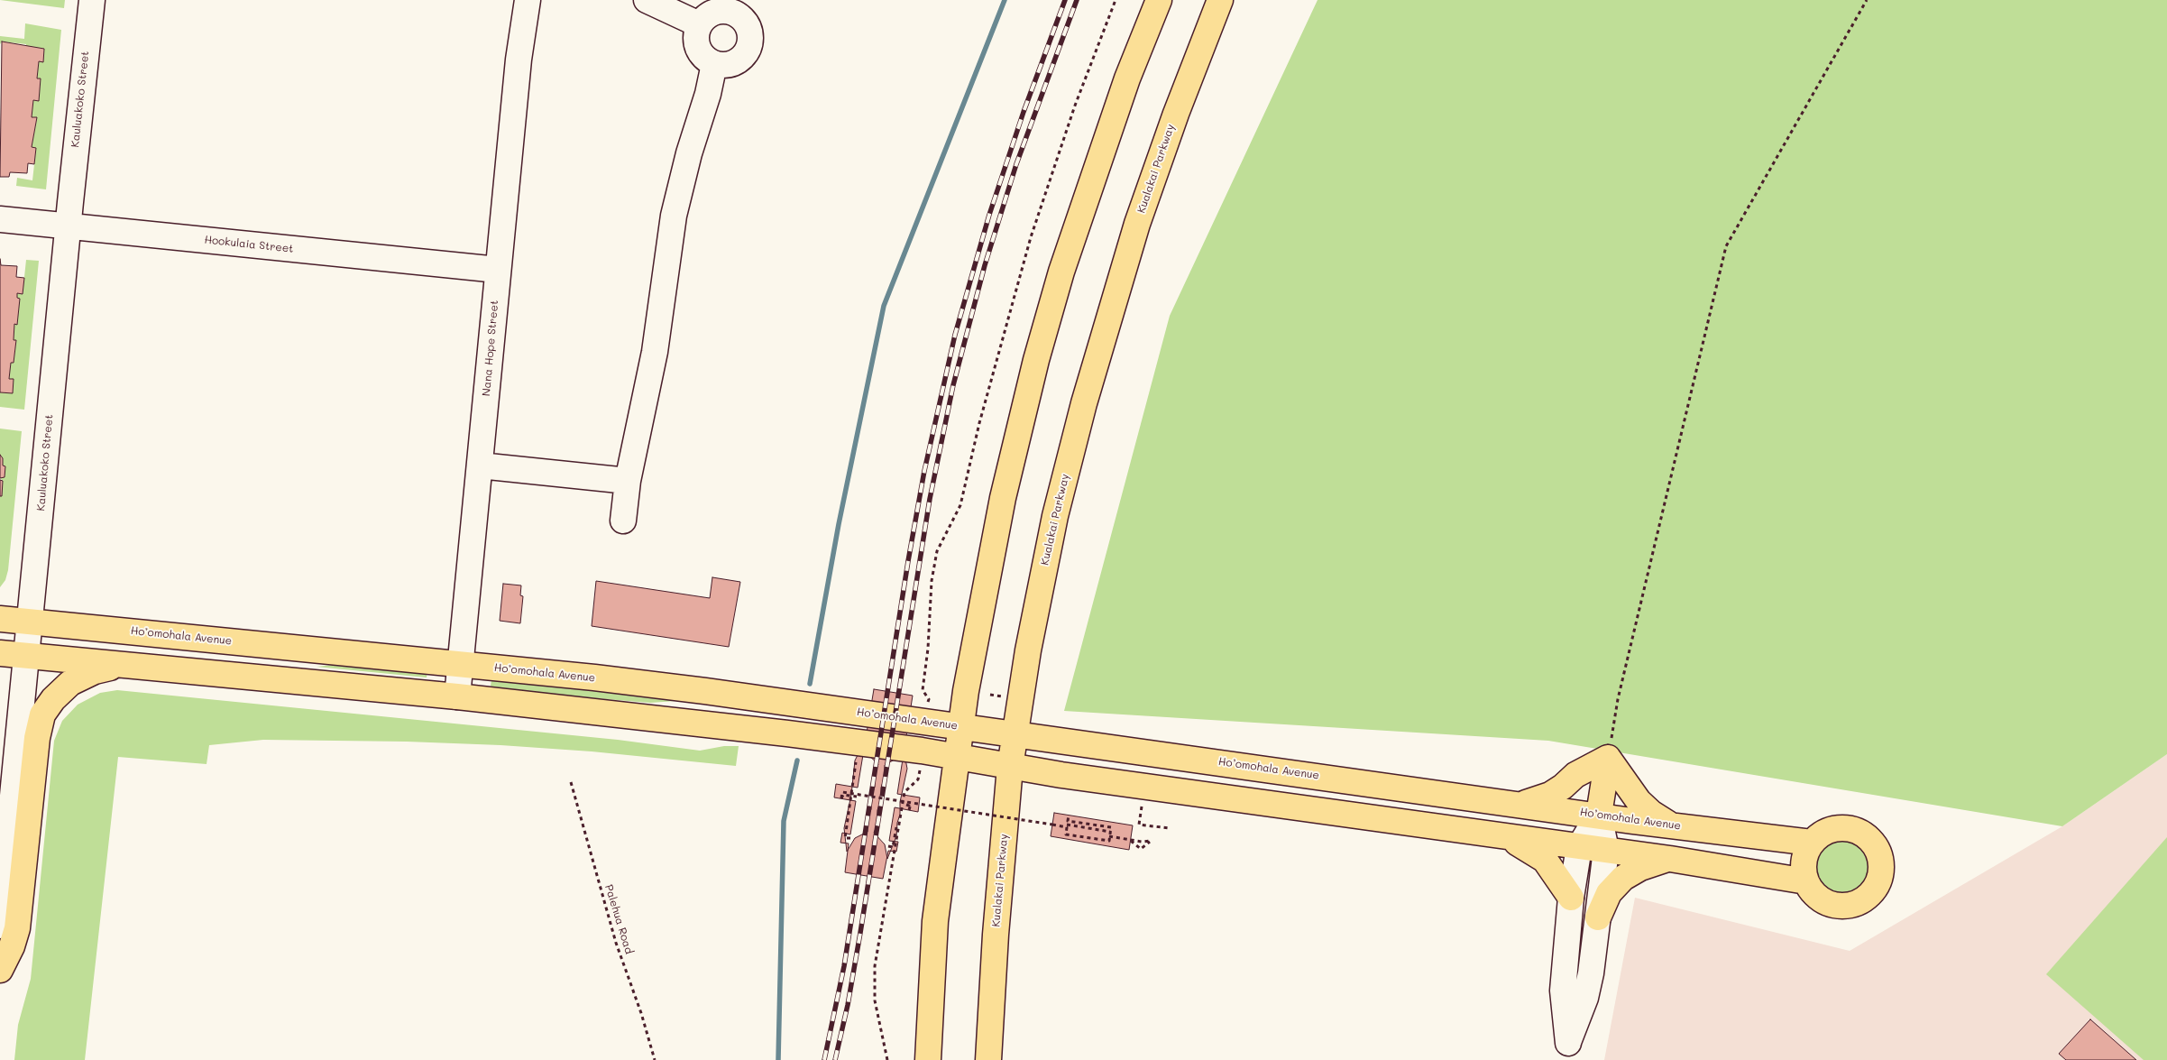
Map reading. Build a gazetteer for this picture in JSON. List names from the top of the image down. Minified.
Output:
{"streets":{"main road":["Kualakai Parkway","Ho’omohala Avenue"],"street":["Kauluakoko Street","Hookulaia Street","Nana Hope Street"],"path":["Palehua Road"]},"crossings":[["Kauluakoko Street","Hookulaia Street"],["Kauluakoko Street","Ho’omohala Avenue"],["Kualakai Parkway","Ho’omohala Avenue"],["Hookulaia Street","Nana Hope Street"],["Nana Hope Street","Ho’omohala Avenue"]]}
